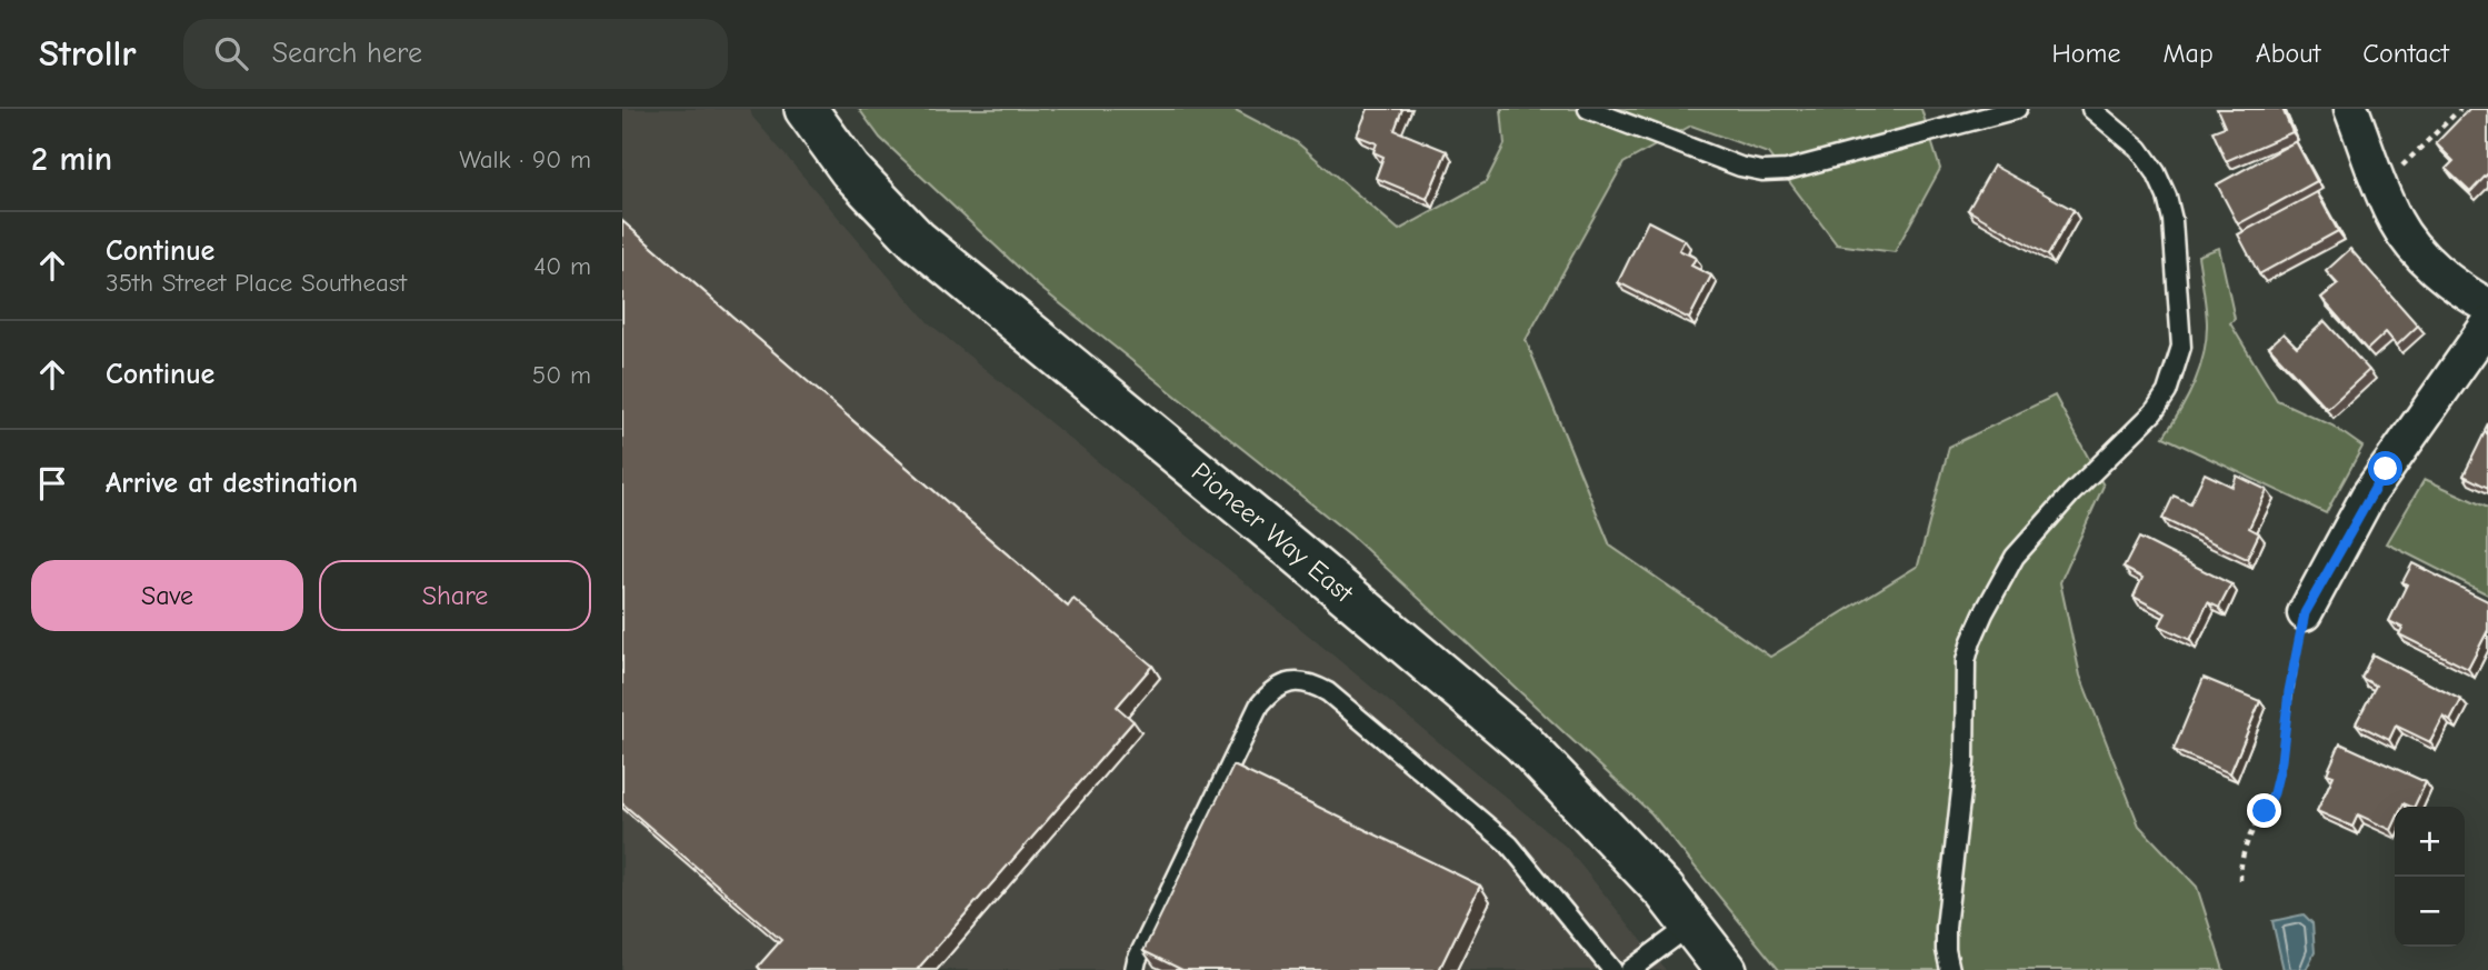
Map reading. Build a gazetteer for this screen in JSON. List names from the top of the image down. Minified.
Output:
{"streets":{"street":["Pioneer Way East"]},"page":{"header":"Strollr","search":"Search here","nav":["Home","Map","About","Contact"],"heading":["2 min","Walk · 90 m"],"list":[["Continue","35th Street Place Southeast","40 m"],["Continue","50 m"],"Arrive at destination"],"buttons":["Save","Share"],"map_buttons":["+","−"]}}
